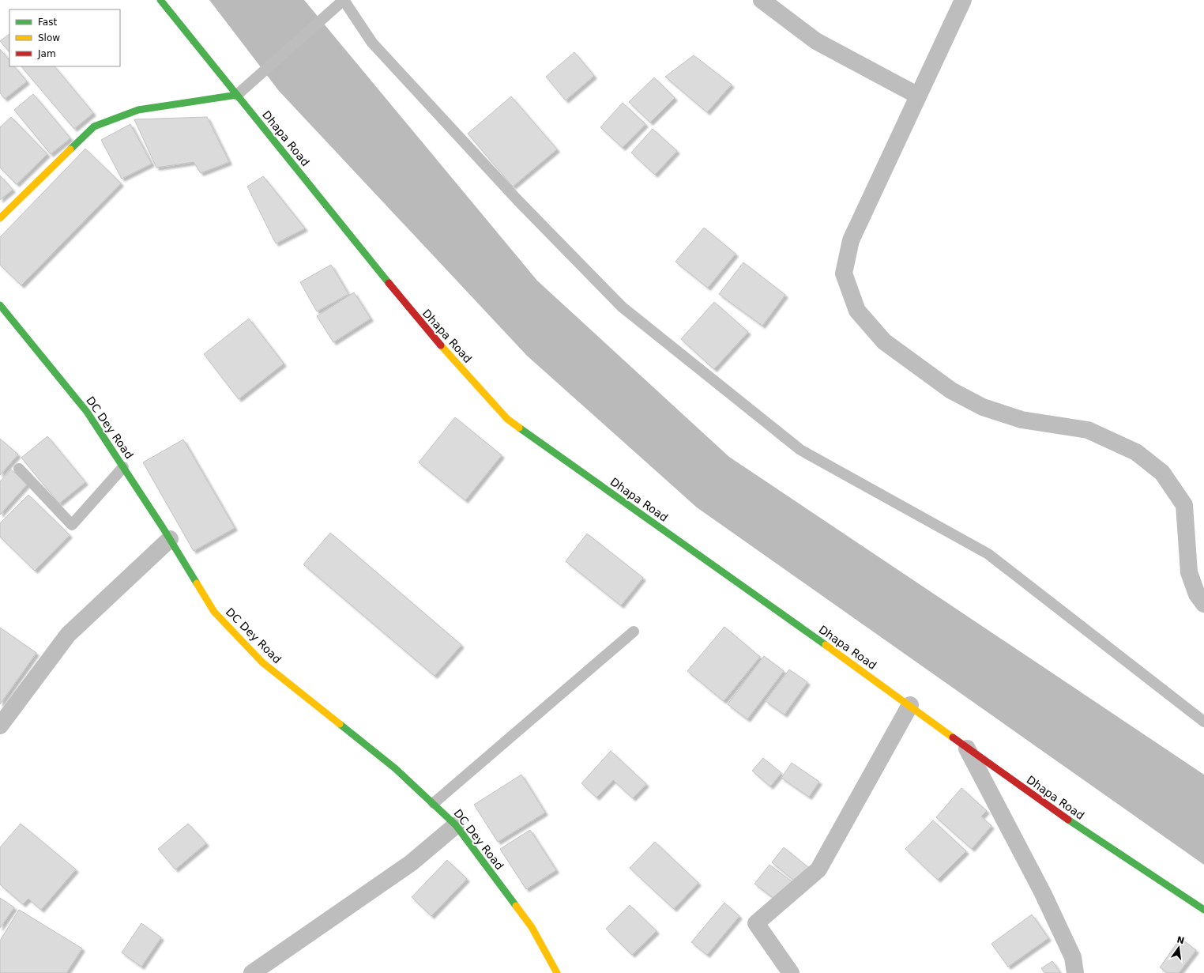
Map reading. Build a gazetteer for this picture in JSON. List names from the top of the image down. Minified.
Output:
{"streets":{"street":["Dhapa Road","DC Dey Road"]},"legend":["Fast","Slow","Jam"],"north":"top"}
